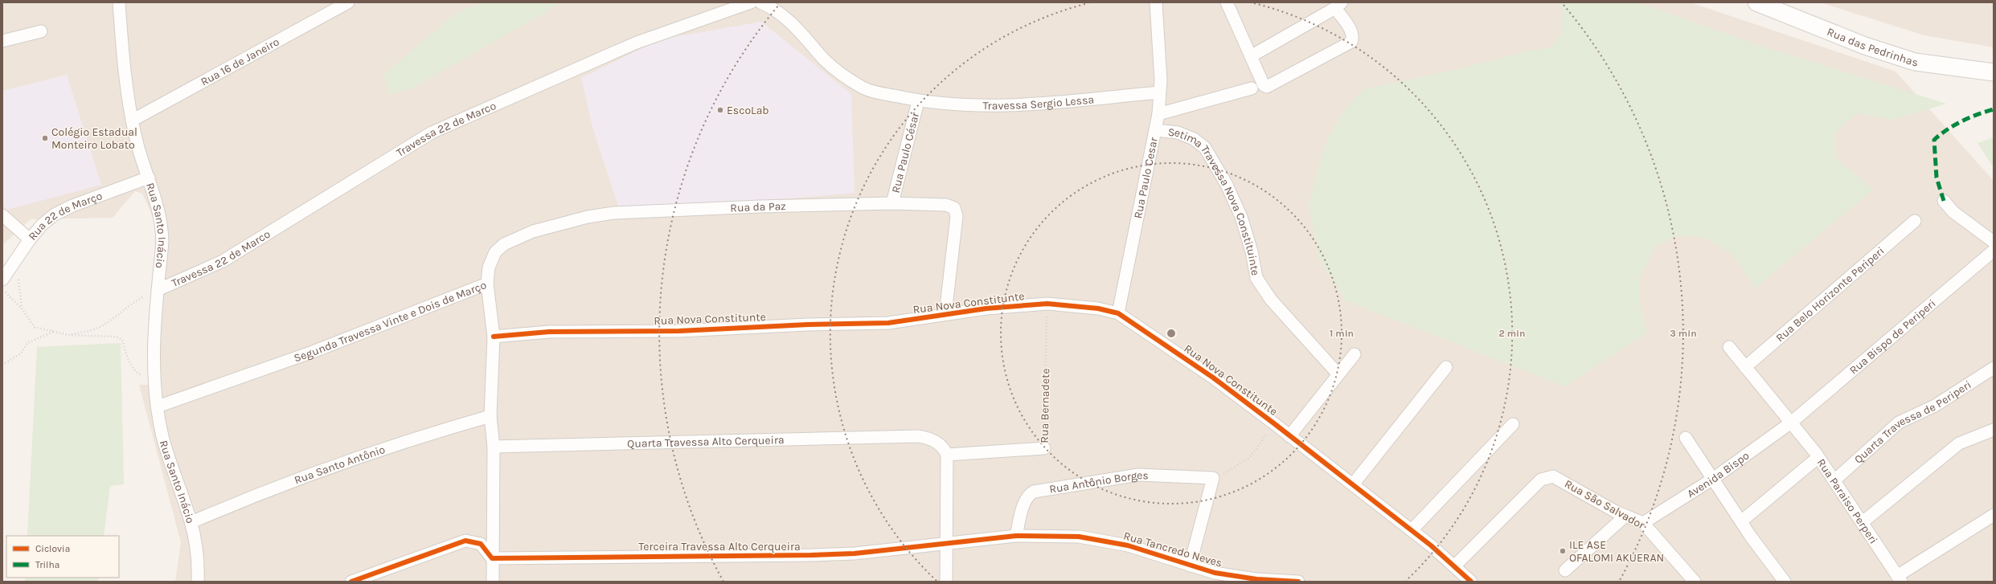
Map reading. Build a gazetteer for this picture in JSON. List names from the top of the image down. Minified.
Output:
{"streets":{"main road":["Rua das Pedrinhas"],"street":["Rua 16 de Janeiro","Travessa Sergio Lessa","Travessa 22 de Marco","Rua Paulo César","Rua Paulo Cesar","Setima Travessa Nova Constituinte","Rua da Paz","Rua 22 de Março","Rua Santo Inácio","Rua Belo Horizonte Periperi","Rua Nova Constitunte","Segunda Travessa Vinte e Dois de Março","Rua Bispo de Periperi","Rua Bernadete","Quarta Travessa de Periperi","Quarta Travessa Alto Cerqueira","Rua Santo Antônio","Avenida Bispo","Rua Antônio Borges","Rua Paraiso Perperi","Rua São Salvador","Terceira Travessa Alto Cerqueira","Rua Tancredo Neves"]},"crossings":[["Rua 16 de Janeiro","Rua Santo Inácio"],["Travessa Sergio Lessa","Rua Paulo César"],["Travessa Sergio Lessa","Rua Paulo Cesar"],["Travessa 22 de Marco","Rua Santo Inácio"],["Rua Paulo César","Rua da Paz"],["Rua Paulo Cesar","Setima Travessa Nova Constituinte"],["Rua Paulo Cesar","Rua Nova Constitunte"],["Rua da Paz","Rua Nova Constitunte"],["Rua da Paz","Segunda Travessa Vinte e Dois de Março"],["Rua 22 de Março","Rua Santo Inácio"],["Rua Santo Inácio","Segunda Travessa Vinte e Dois de Março"],["Rua Santo Inácio","Rua Santo Antônio"],["Rua Belo Horizonte Periperi","Rua Paraiso Perperi"],["Rua Nova Constitunte","Segunda Travessa Vinte e Dois de Março"],["Rua Nova Constitunte","Rua Bernadete"],["Rua Nova Constitunte","Rua São Salvador"],["Segunda Travessa Vinte e Dois de Março","Quarta Travessa Alto Cerqueira"],["Segunda Travessa Vinte e Dois de Março","Rua Santo Antônio"],["Segunda Travessa Vinte e Dois de Março","Terceira Travessa Alto Cerqueira"],["Rua Bispo de Periperi","Avenida Bispo"],["Rua Bispo de Periperi","Rua Paraiso Perperi"],["Rua Bernadete","Quarta Travessa Alto Cerqueira"],["Quarta Travessa de Periperi","Rua Paraiso Perperi"],["Avenida Bispo","Rua Paraiso Perperi"],["Avenida Bispo","Rua São Salvador"],["Rua Antônio Borges","Rua Tancredo Neves"],["Terceira Travessa Alto Cerqueira","Rua Tancredo Neves"]],"places":["EscoLab","Colégio Estadual Monteiro Lobato","ILE ASE OFALOMI AKUERAN"],"legend":["Ciclovia","Trilha"],"rings":["1 min","2 min","3 min"]}
